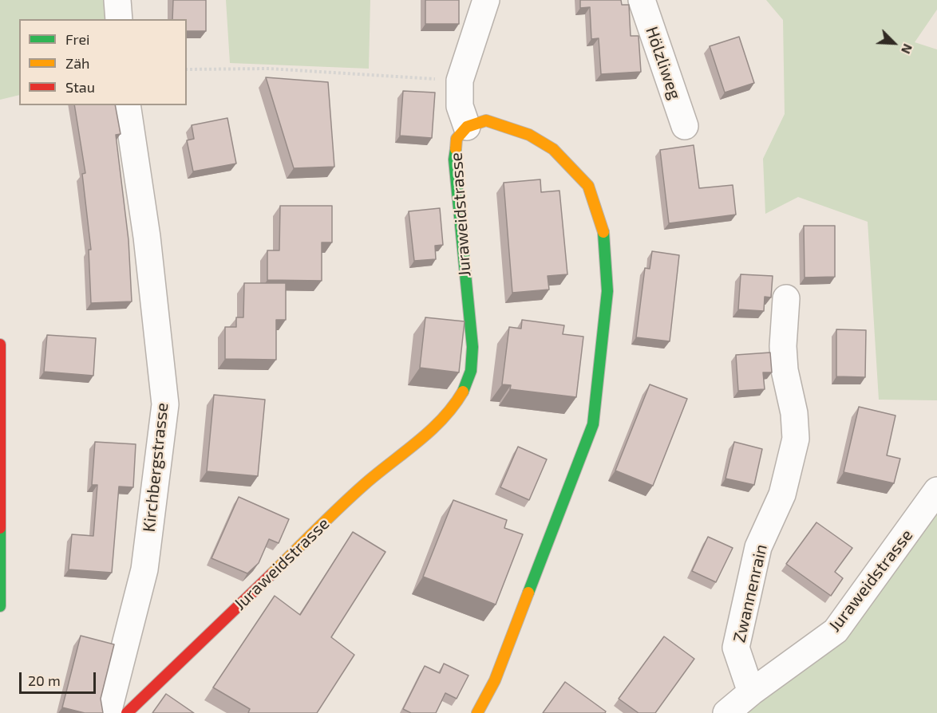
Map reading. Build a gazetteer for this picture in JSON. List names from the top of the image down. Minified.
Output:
{"streets":{"street":["Hölzliweg","Juraweidstrasse","Kirchbergstrasse","Zwannenrain"]},"crossings":[["Juraweidstrasse","Zwannenrain"]],"legend":["Frei","Zäh","Stau"],"scale_bar":"20 m","north":"bottom right"}
